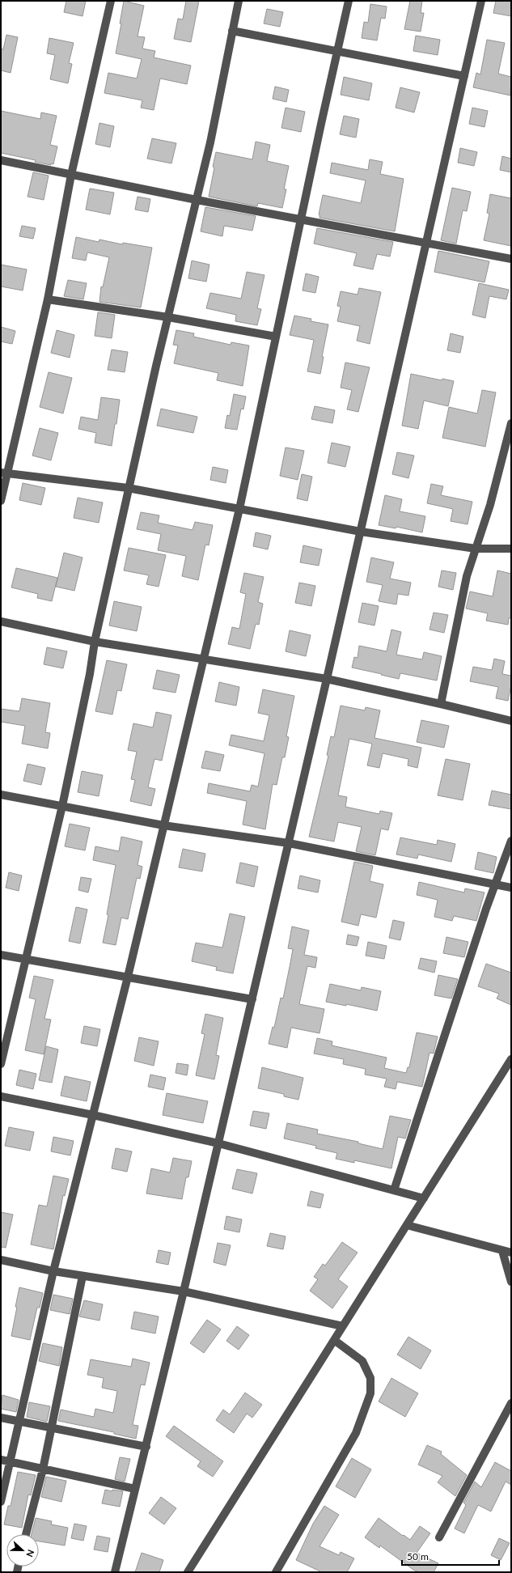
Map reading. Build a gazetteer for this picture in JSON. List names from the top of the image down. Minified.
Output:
{"scale_bar":"50 m","north":"right"}
